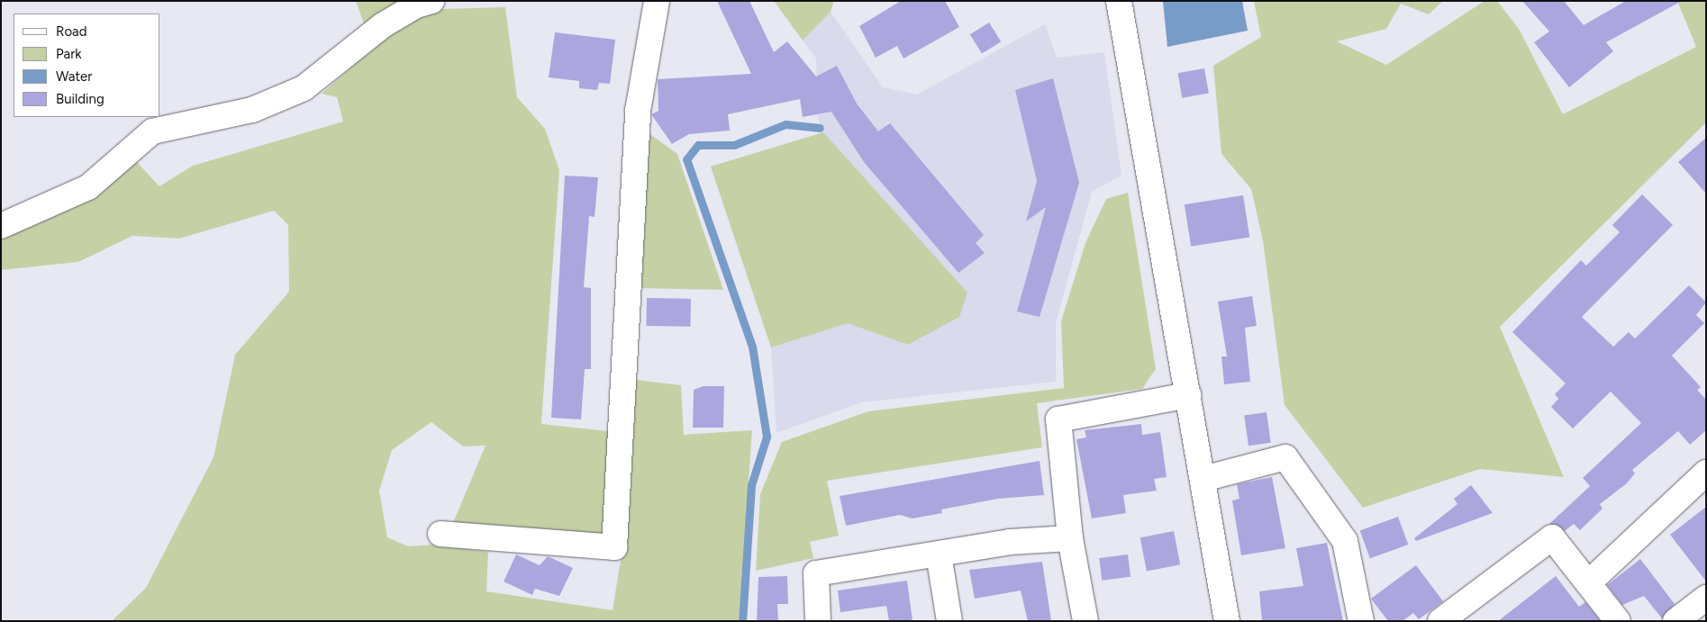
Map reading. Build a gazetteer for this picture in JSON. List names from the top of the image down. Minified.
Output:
{"legend":["Road","Park","Water","Building"]}
